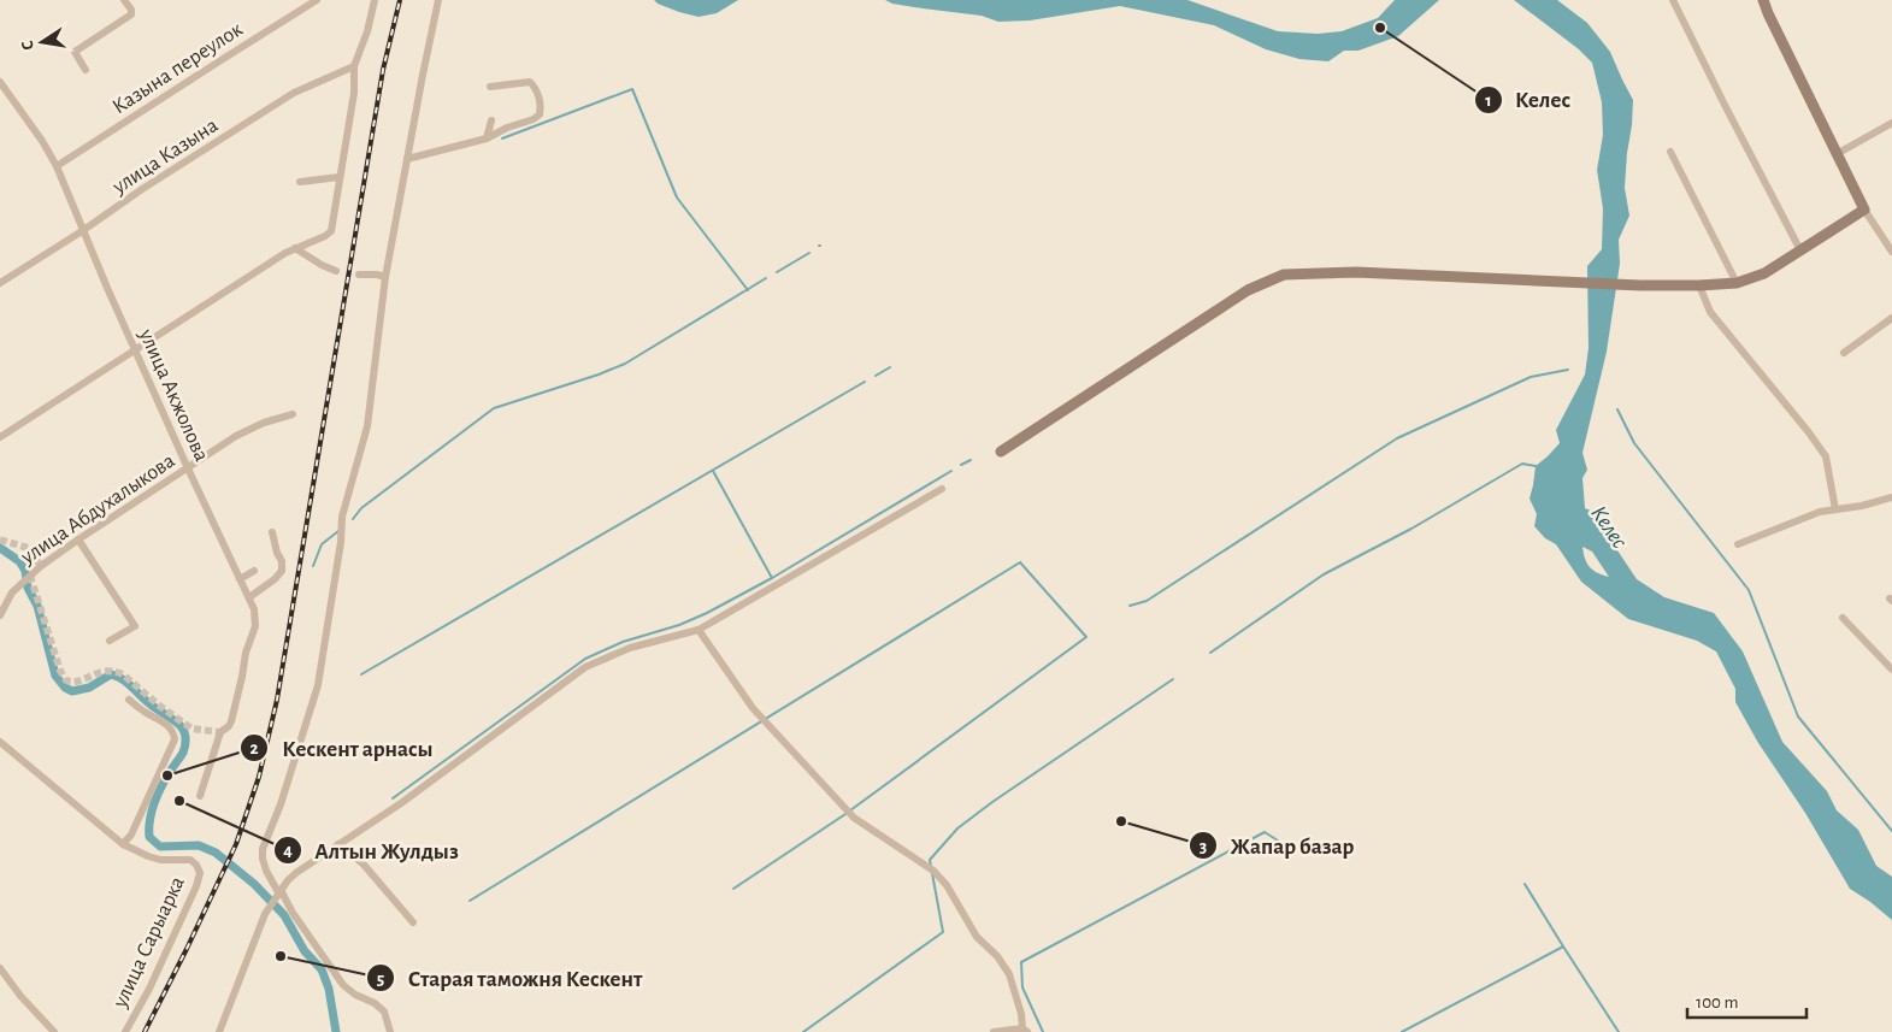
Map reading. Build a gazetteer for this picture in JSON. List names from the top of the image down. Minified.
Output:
{"streets":{"street":["Казына переулок","улица Казына","улица Акжолова","улица Абдухалыкова","улица Сарыарка"]},"crossings":[["Казына переулок","улица Акжолова"],["улица Казына","улица Акжолова"],["улица Акжолова","улица Абдухалыкова"]],"water":["Келес"],"places":["Келес","Кескент арнасы","Алтын Жулдыз","Жапар базар","Старая таможня Кескент"],"scale_bar":"100 m","north":"left"}
